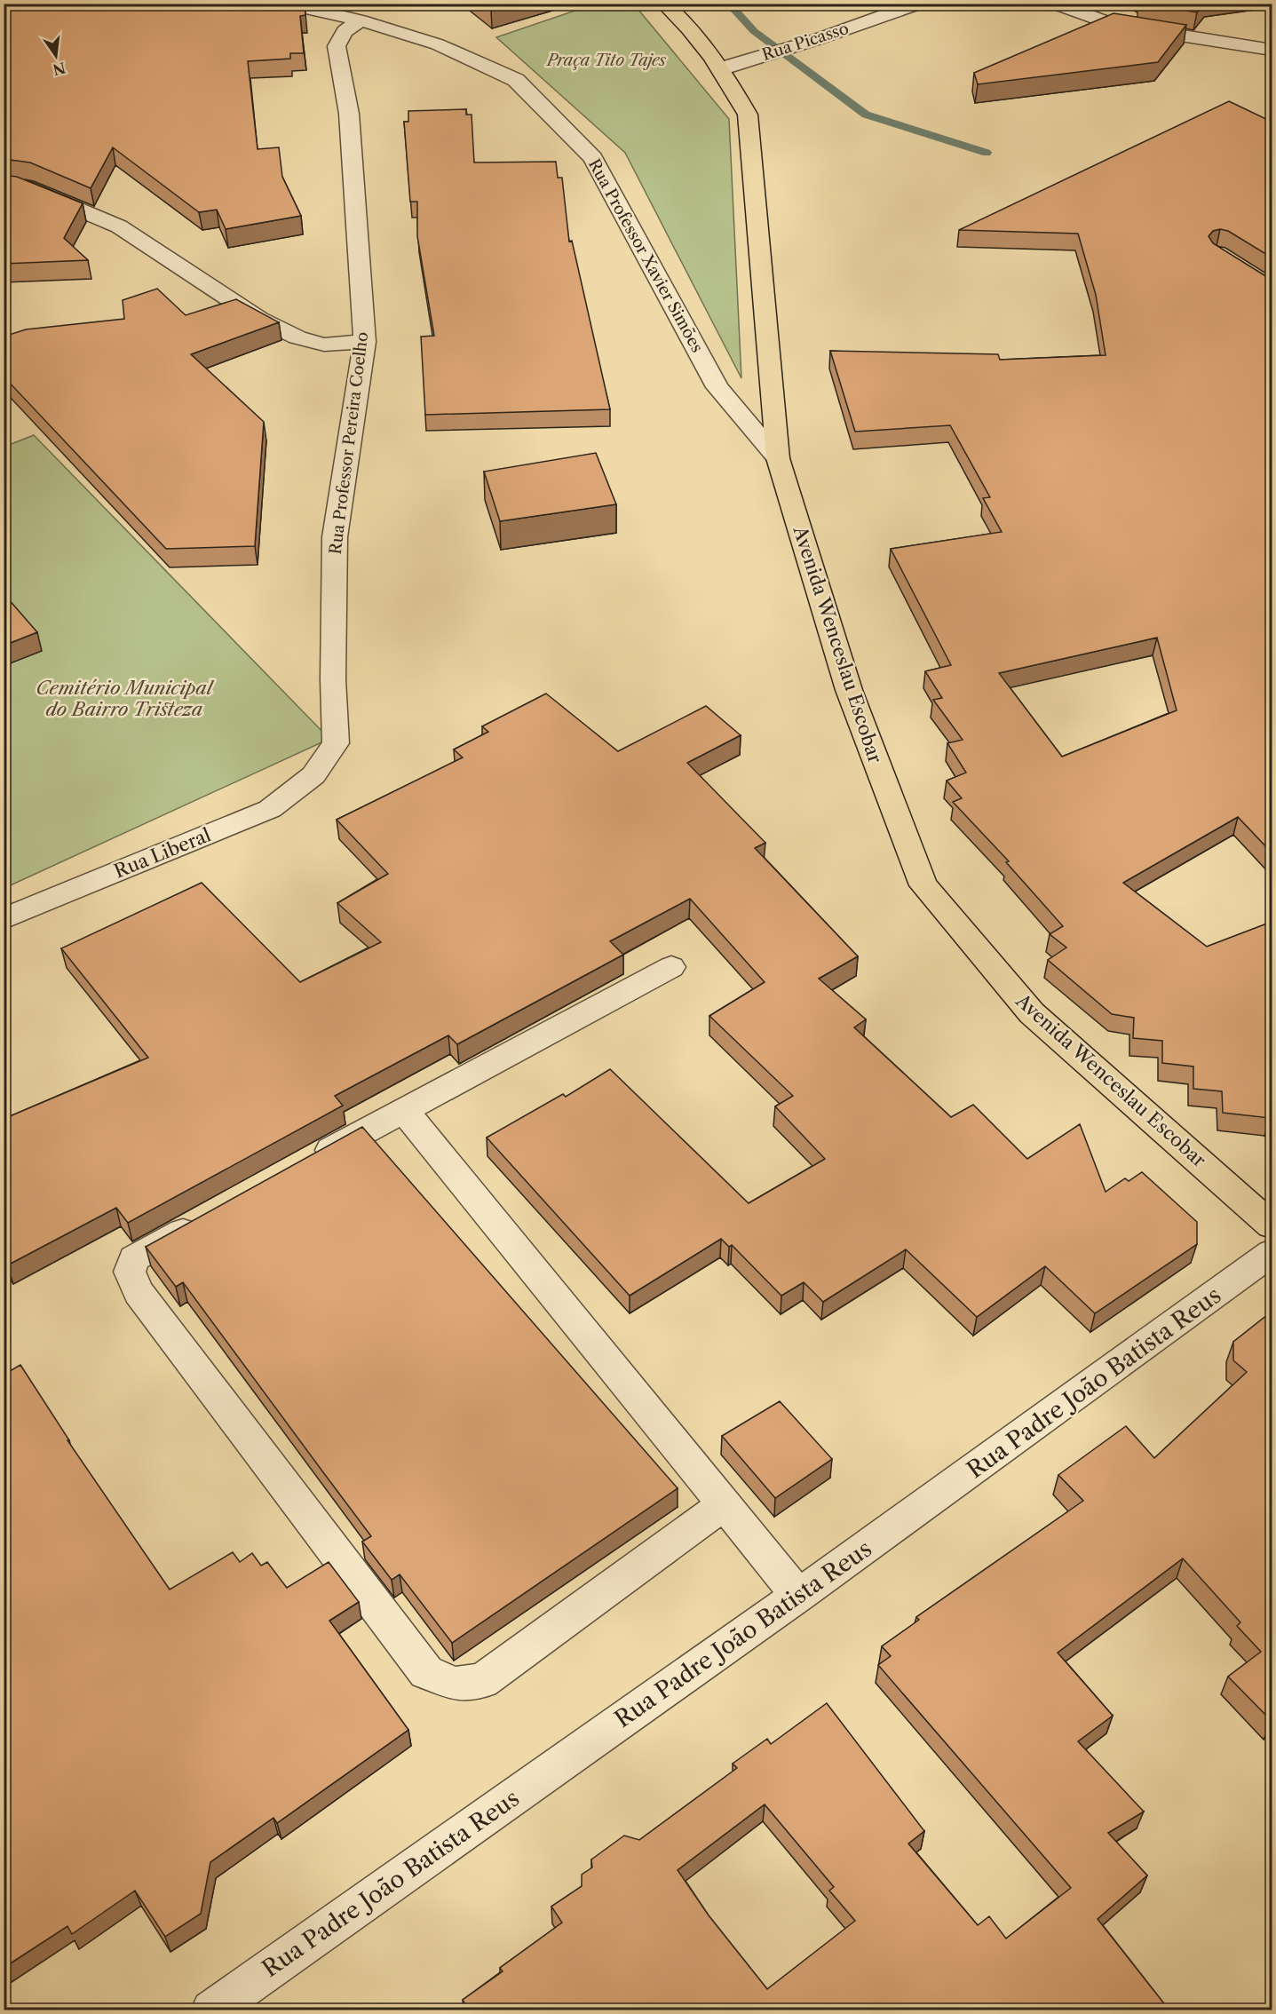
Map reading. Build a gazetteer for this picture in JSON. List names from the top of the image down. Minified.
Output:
{"streets":{"main road":["Avenida Wenceslau Escobar"],"street":["Rua Picasso","Rua Professor Xavier Simões","Rua Professor Pereira Coelho","Rua Liberal","Rua Padre João Batista Reus"]},"crossings":[["Rua Picasso","Avenida Wenceslau Escobar"],["Rua Professor Xavier Simões","Rua Professor Pereira Coelho"],["Rua Professor Xavier Simões","Avenida Wenceslau Escobar"],["Rua Professor Pereira Coelho","Rua Liberal"]],"parks":["Praça Tito Tajes","Cemitério Municipal do Bairro Tristeza"],"north":"bottom"}
